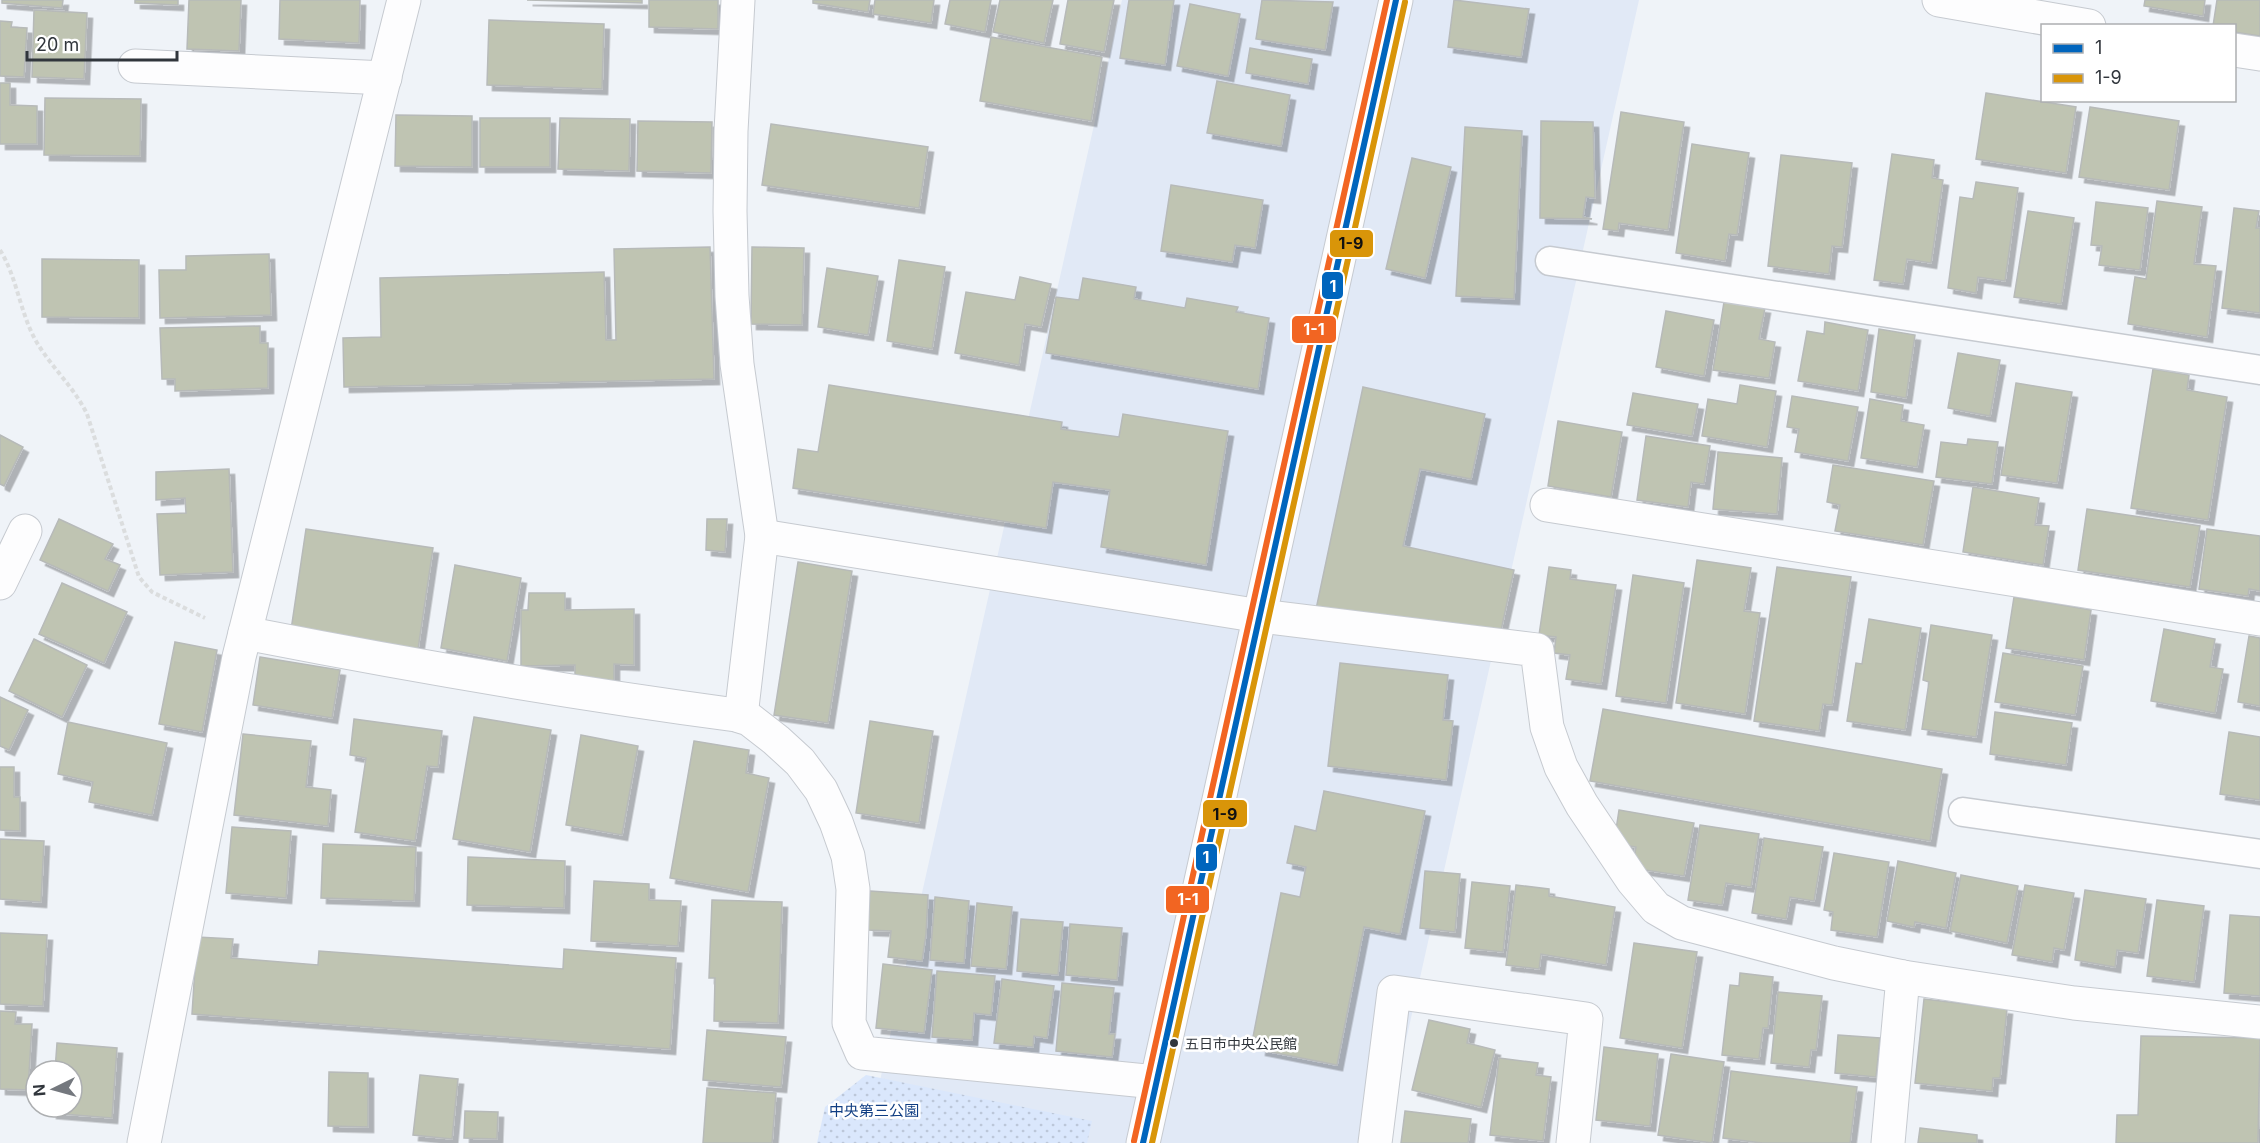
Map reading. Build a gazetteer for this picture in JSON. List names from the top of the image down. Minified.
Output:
{"parks":["中央第三公園"],"places":["五日市中央公民館"],"lines":["transit line 1","transit line 1-1","transit line 1-9"],"legend":["1","1-9"],"scale_bar":"20 m","north":"left"}
